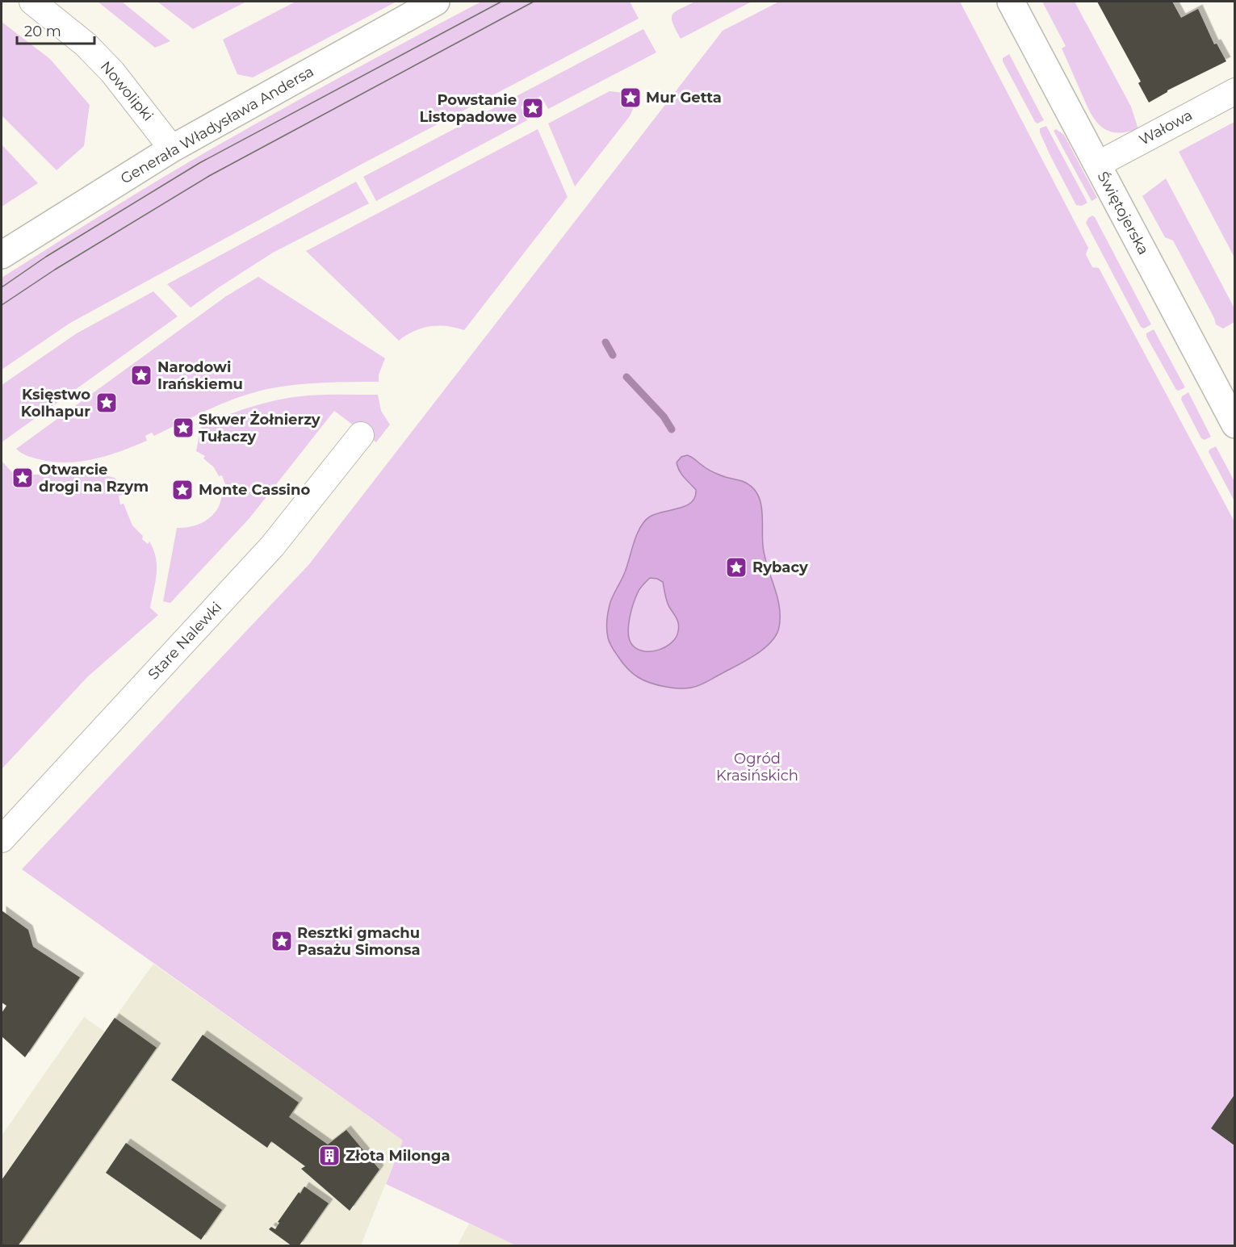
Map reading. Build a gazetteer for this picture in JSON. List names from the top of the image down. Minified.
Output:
{"streets":{"main road":["Generała Władysława Andersa","Świętojerska"],"street":["Nowolipki","Wałowa","Stare Nalewki"]},"crossings":[["Nowolipki","Generała Władysława Andersa"],["Wałowa","Świętojerska"]],"parks":["Ogród Krasińskich"],"places":{"place":["Mur Getta","Powstanie Listopadowe","Narodowi Irańskiemu","Księstwo Kolhapur","Skwer Żołnierzy Tułaczy","Otwarcie drogi na Rzym","Monte Cassino","Rybacy","Resztki gmachu Pasażu Simonsa"],"building":["Złota Milonga"]},"scale_bar":"20 m"}
